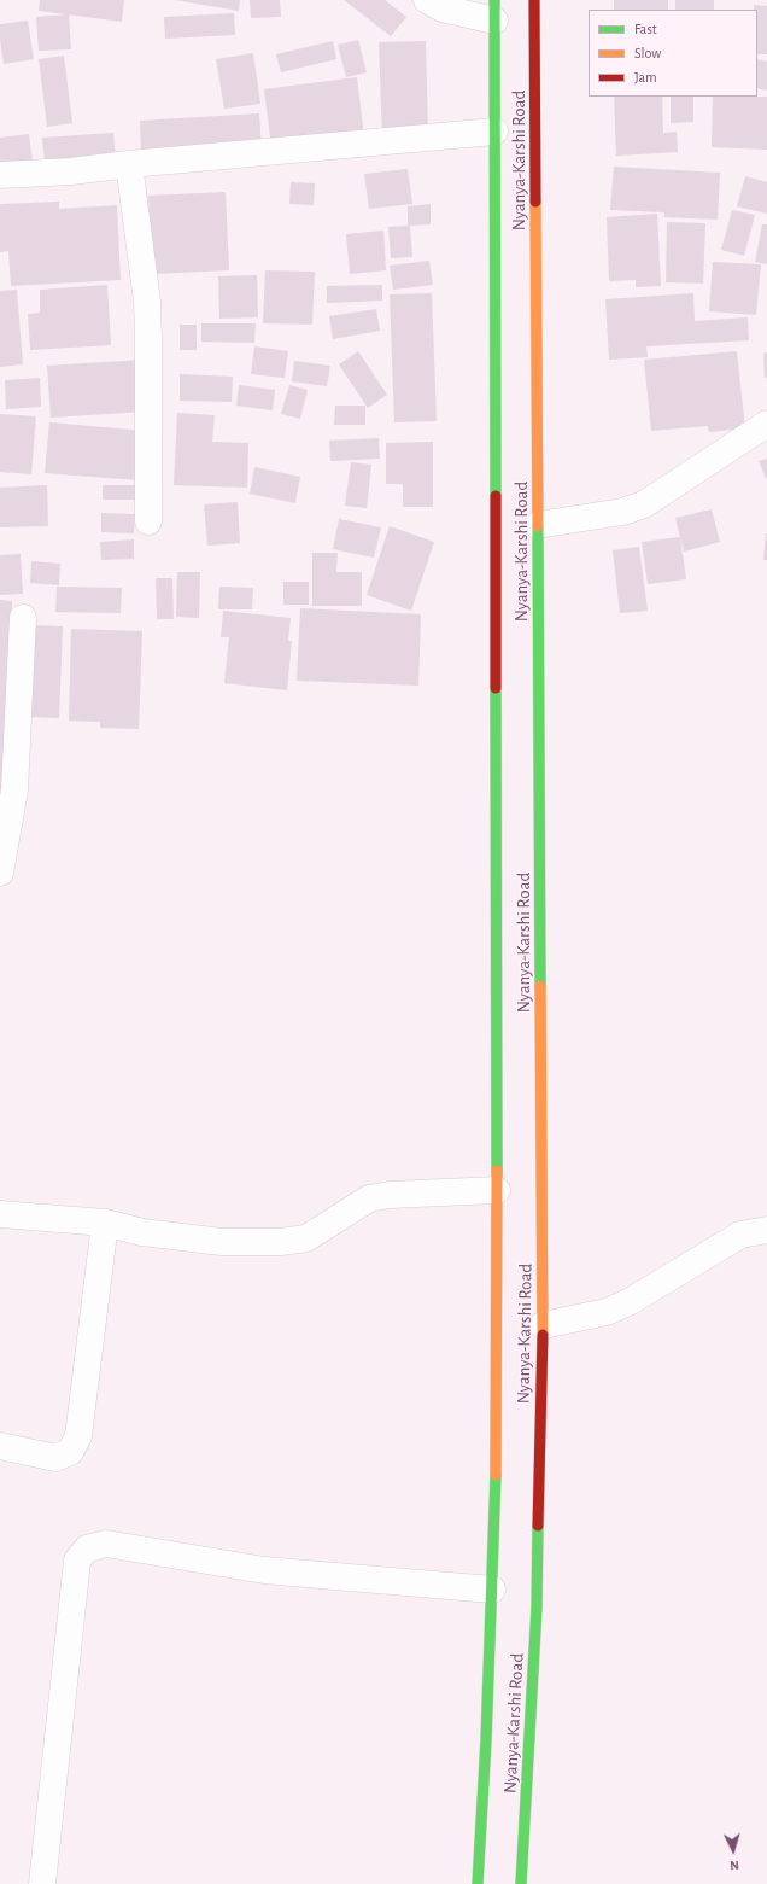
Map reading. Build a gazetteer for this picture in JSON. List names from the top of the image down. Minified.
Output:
{"streets":{"main road":["Nyanya-Karshi Road"]},"legend":["Fast","Slow","Jam"],"north":"bottom"}
